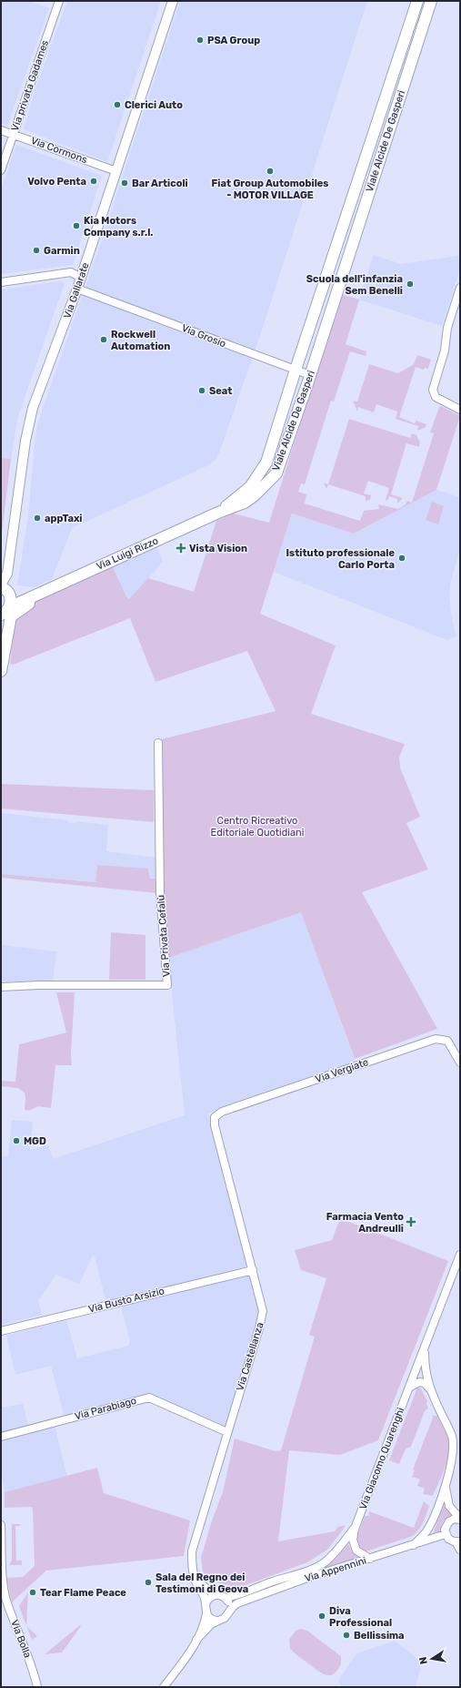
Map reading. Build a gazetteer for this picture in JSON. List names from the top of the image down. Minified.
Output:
{"streets":{"main road":["Viale Alcide De Gasperi","Via Gallarate","Via Luigi Rizzo"],"street":["Via privata Gadames","Via Cormons","Via Grosio","Via Privata Cefalù","Via Vergiate","Via Busto Arsizio","Via Castellanza","Via Parabiago","Via Giacomo Quarenghi","Via Appennini","Via Bolla"]},"crossings":[["Via privata Gadames","Via Cormons"],["Viale Alcide De Gasperi","Via Grosio"],["Viale Alcide De Gasperi","Via Luigi Rizzo"],["Via Cormons","Via Gallarate"],["Via Gallarate","Via Grosio"],["Via Gallarate","Via Luigi Rizzo"],["Via Vergiate","Via Castellanza"],["Via Busto Arsizio","Via Castellanza"],["Via Castellanza","Via Parabiago"],["Via Castellanza","Via Appennini"],["Via Giacomo Quarenghi","Via Appennini"]],"parks":["Centro Ricreativo Editoriale Quotidiani"],"places":{"other":["PSA Group","Clerici Auto","Fiat Group Automobiles - MOTOR VILLAGE","Volvo Penta","Bar Articoli","Kia Motors Company s.r.l.","Garmin","Scuola dell'infanzia Sem Benelli","Rockwell Automation","Seat","appTaxi","Istituto professionale Carlo Porta","MGD","Sala del Regno dei Testimoni di Geova","Tear Flame Peace","Diva Professional","Bellissima"],"health":["Vista Vision","Farmacia Vento Andreulli"]},"north":"left"}
